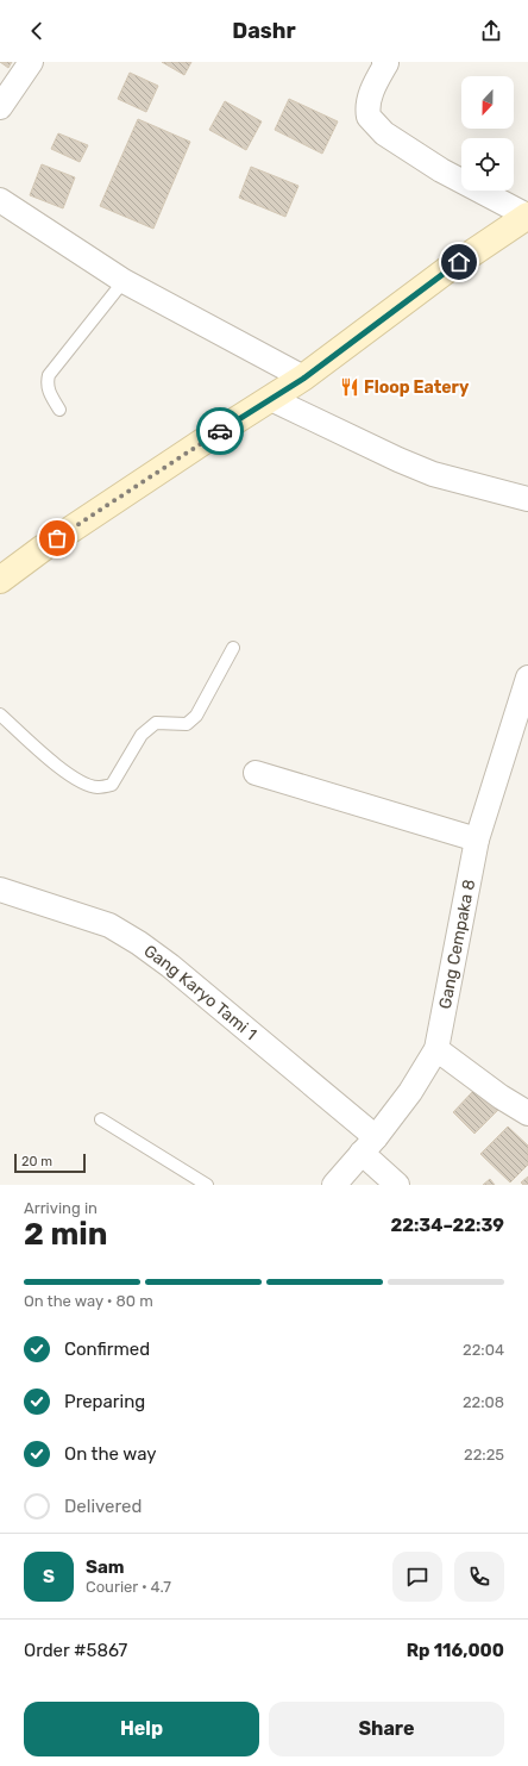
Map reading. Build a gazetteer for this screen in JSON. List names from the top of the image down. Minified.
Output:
{"streets":{"street":["Gang Cempaka 8","Gang Karyo Tami 1"]},"crossings":[["Gang Cempaka 8","Gang Karyo Tami 1"]],"places":{"restaurant":["Floop Eatery"]},"scale_bar":"20 m","north":"bottom","page":{"header":"Dashr","scale":"20 m","heading":["2 min","Arriving in","22:34–22:39"],"panel":["Sam","Courier · 4.7","Order #5867","Rp 116,000"],"bar":"On the way · 80 m","list":[["Confirmed","22:04"],["Preparing","22:08"],["On the way","22:25"],"Delivered"],"round":"S","buttons":["Help","Share"]}}
